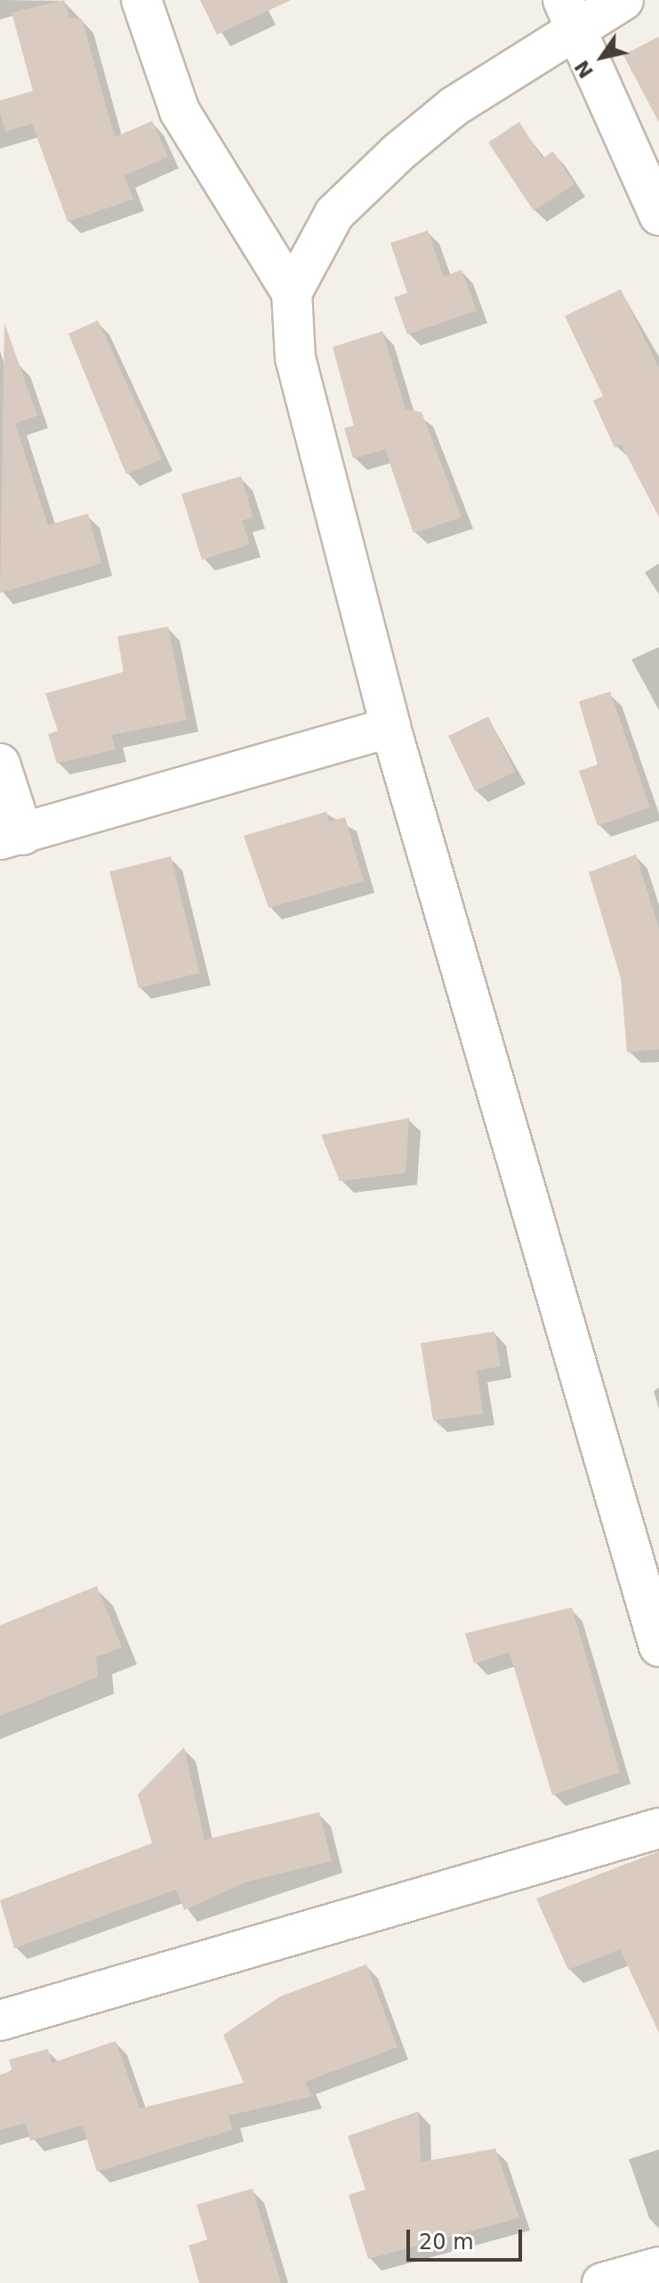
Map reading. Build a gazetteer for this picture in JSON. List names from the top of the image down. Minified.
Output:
{"scale_bar":"20 m","north":"bottom left"}
